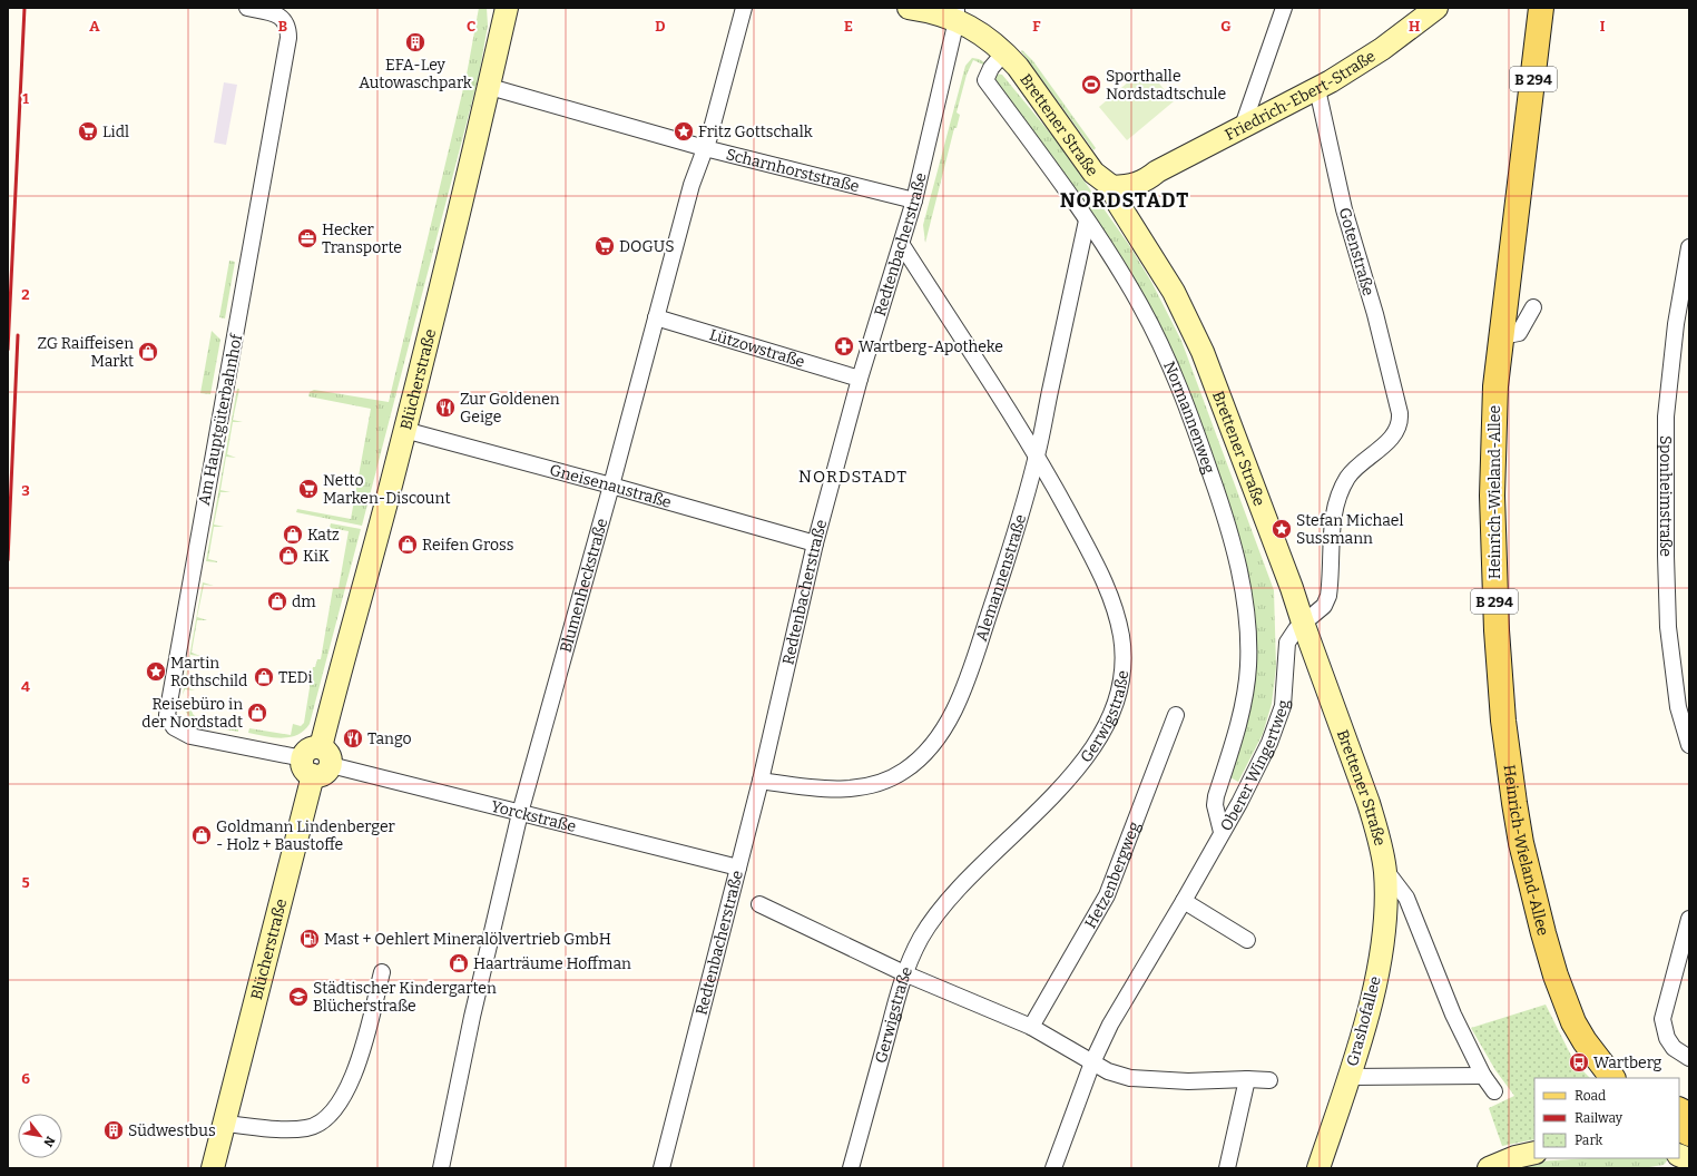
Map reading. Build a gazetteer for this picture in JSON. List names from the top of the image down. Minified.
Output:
{"streets":{"main road":["B 294","Friedrich-Ebert-Straße","Brettener Straße","Blücherstraße","Heinrich-Wieland-Allee","Grashofallee"],"street":["Scharnhorststraße","Redtenbacherstraße","Gotenstraße","Lützowstraße","Normannenweg","Am Hauptgüterbahnhof","Gneisenaustraße","Sponheimstraße","Alemannenstraße","Blumenheckstraße","Gerwigstraße","Oberer Wingertweg","Yorckstraße","Hetzenbergweg"]},"crossings":[["Friedrich-Ebert-Straße","Brettener Straße"],["Friedrich-Ebert-Straße","Gotenstraße"],["Brettener Straße","Redtenbacherstraße"],["Brettener Straße","Normannenweg"],["Brettener Straße","Oberer Wingertweg"],["Brettener Straße","Grashofallee"],["Scharnhorststraße","Redtenbacherstraße"],["Scharnhorststraße","Blücherstraße"],["Scharnhorststraße","Blumenheckstraße"],["Redtenbacherstraße","Lützowstraße"],["Redtenbacherstraße","Gneisenaustraße"],["Redtenbacherstraße","Alemannenstraße"],["Redtenbacherstraße","Gerwigstraße"],["Redtenbacherstraße","Yorckstraße"],["Gotenstraße","Oberer Wingertweg"],["Lützowstraße","Blumenheckstraße"],["Blücherstraße","Am Hauptgüterbahnhof"],["Blücherstraße","Gneisenaustraße"],["Blücherstraße","Yorckstraße"],["Normannenweg","Alemannenstraße"],["Normannenweg","Oberer Wingertweg"],["Am Hauptgüterbahnhof","Yorckstraße"],["Gneisenaustraße","Blumenheckstraße"],["Alemannenstraße","Gerwigstraße"],["Blumenheckstraße","Yorckstraße"]],"districts":["NORDSTADT","NORDSTADT"],"places":{"building":["EFA-Ley Autowaschpark","Südwestbus"],"sports":["Sporthalle Nordstadtschule"],"supermarket":["Lidl","DOGUS","Netto Marken-Discount"],"place":["Fritz Gottschalk","Stefan Michael Sussmann","Martin Rothschild"],"office":["Hecker Transporte"],"pharmacy":["Wartberg-Apotheke"],"shop":["ZG Raiffeisen Markt","Katz","Reifen Gross","KiK","dm","TEDi","Reisebüro in der Nordstadt","Goldmann Lindenberger - Holz + Baustoffe","Haarträume Hoffman"],"restaurant":["Zur Goldenen Geige","Tango"],"fuel station":["Mast + Oehlert Mineralölvertrieb GmbH"],"school or university":["Städtischer Kindergarten Blücherstraße"],"bus stop":["Wartberg"]},"legend":["Road","Railway","Park"],"north":"bottom right","grid":{"columns":["A","B","C","D","E","F","G","H","I"],"rows":["1","2","3","4","5","6"]}}
